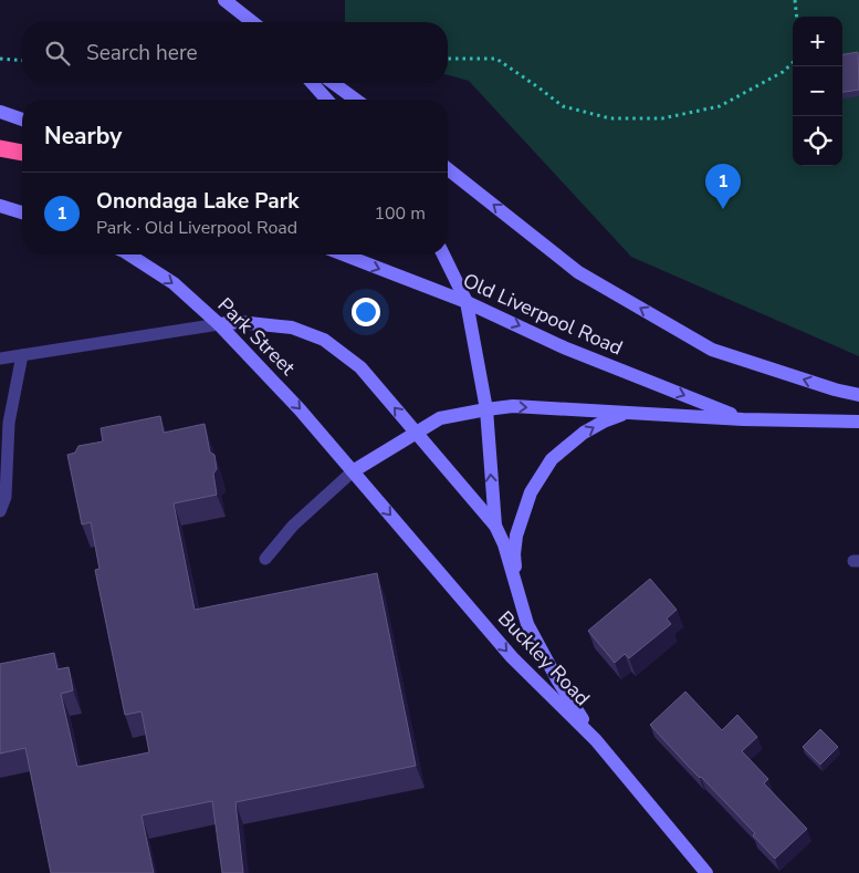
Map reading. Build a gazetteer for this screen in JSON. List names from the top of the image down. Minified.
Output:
{"streets":{"street":["Old Liverpool Road","Park Street","Buckley Road"]},"crossings":[["Old Liverpool Road","Park Street"],["Old Liverpool Road","Buckley Road"],["Park Street","Buckley Road"]],"page":{"map_buttons":["+","−"],"search":"Search here","heading":"Nearby","pins":"1","list":[{"mark":"1","name":"Onondaga Lake Park","note":"Park · Old Liverpool Road","value":"100 m"}]}}
